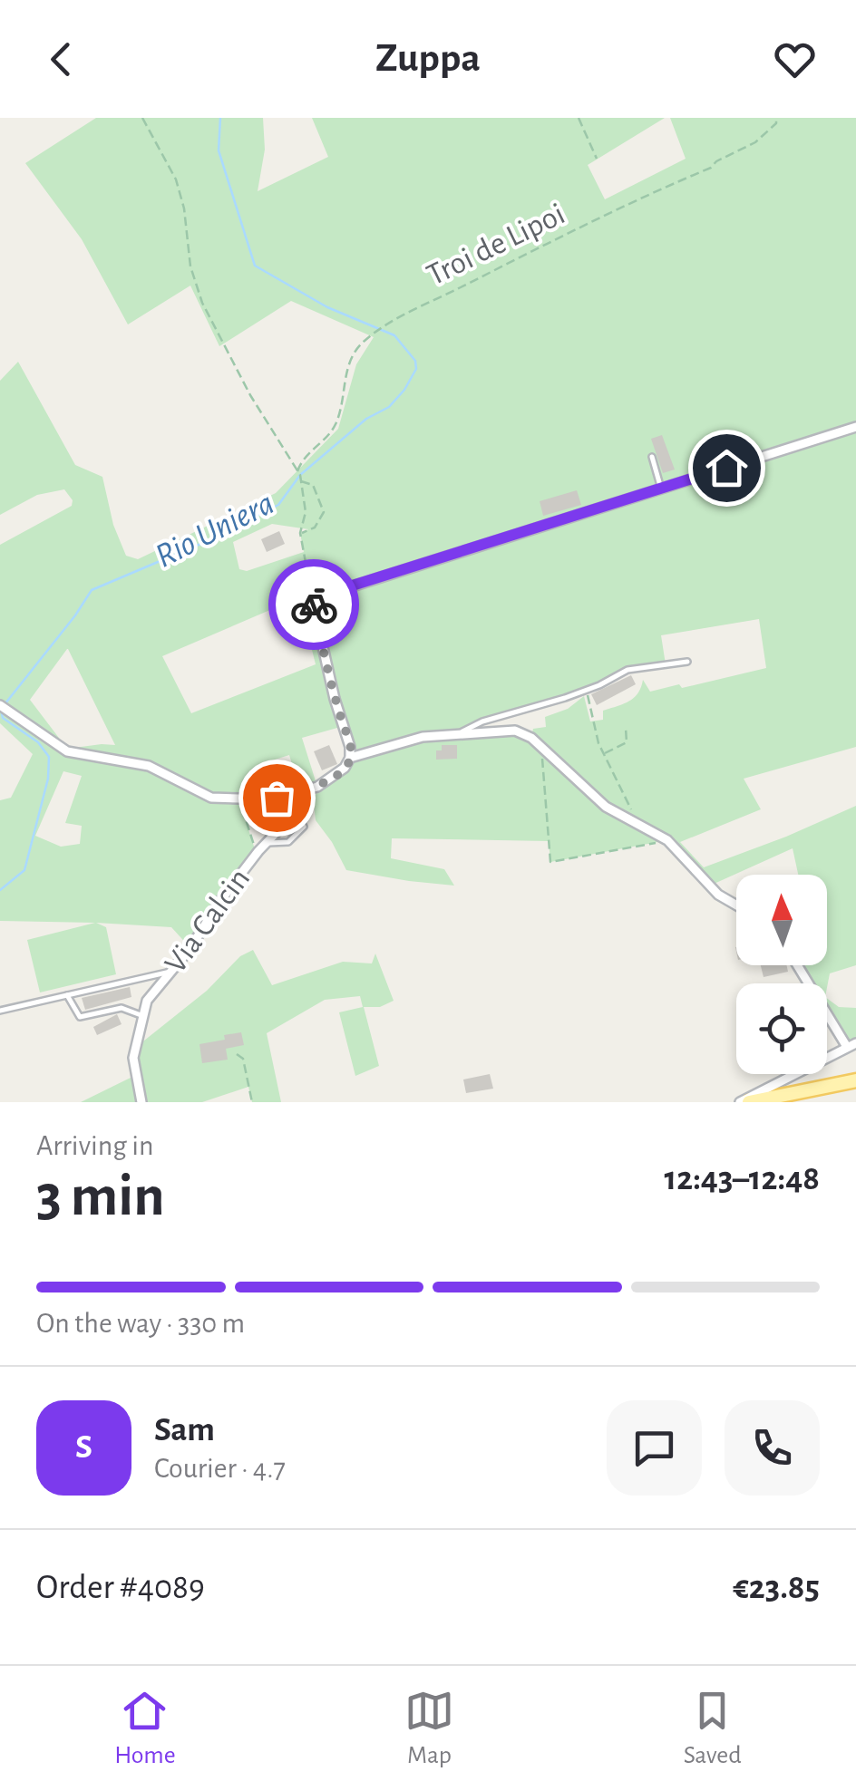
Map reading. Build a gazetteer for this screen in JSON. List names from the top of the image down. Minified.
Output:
{"streets":{"street":["Via Calcin"],"path":["Troi de Lipoi"]},"water":["Rio Uniera"],"north":"top","page":{"header":"Zuppa","heading":["3 min","Arriving in","12:43–12:48"],"panel":["Sam","Courier · 4.7","Order #4089","€23.85"],"bar":"On the way · 330 m","round":"S","tabs":["Home","Map","Saved"]}}
